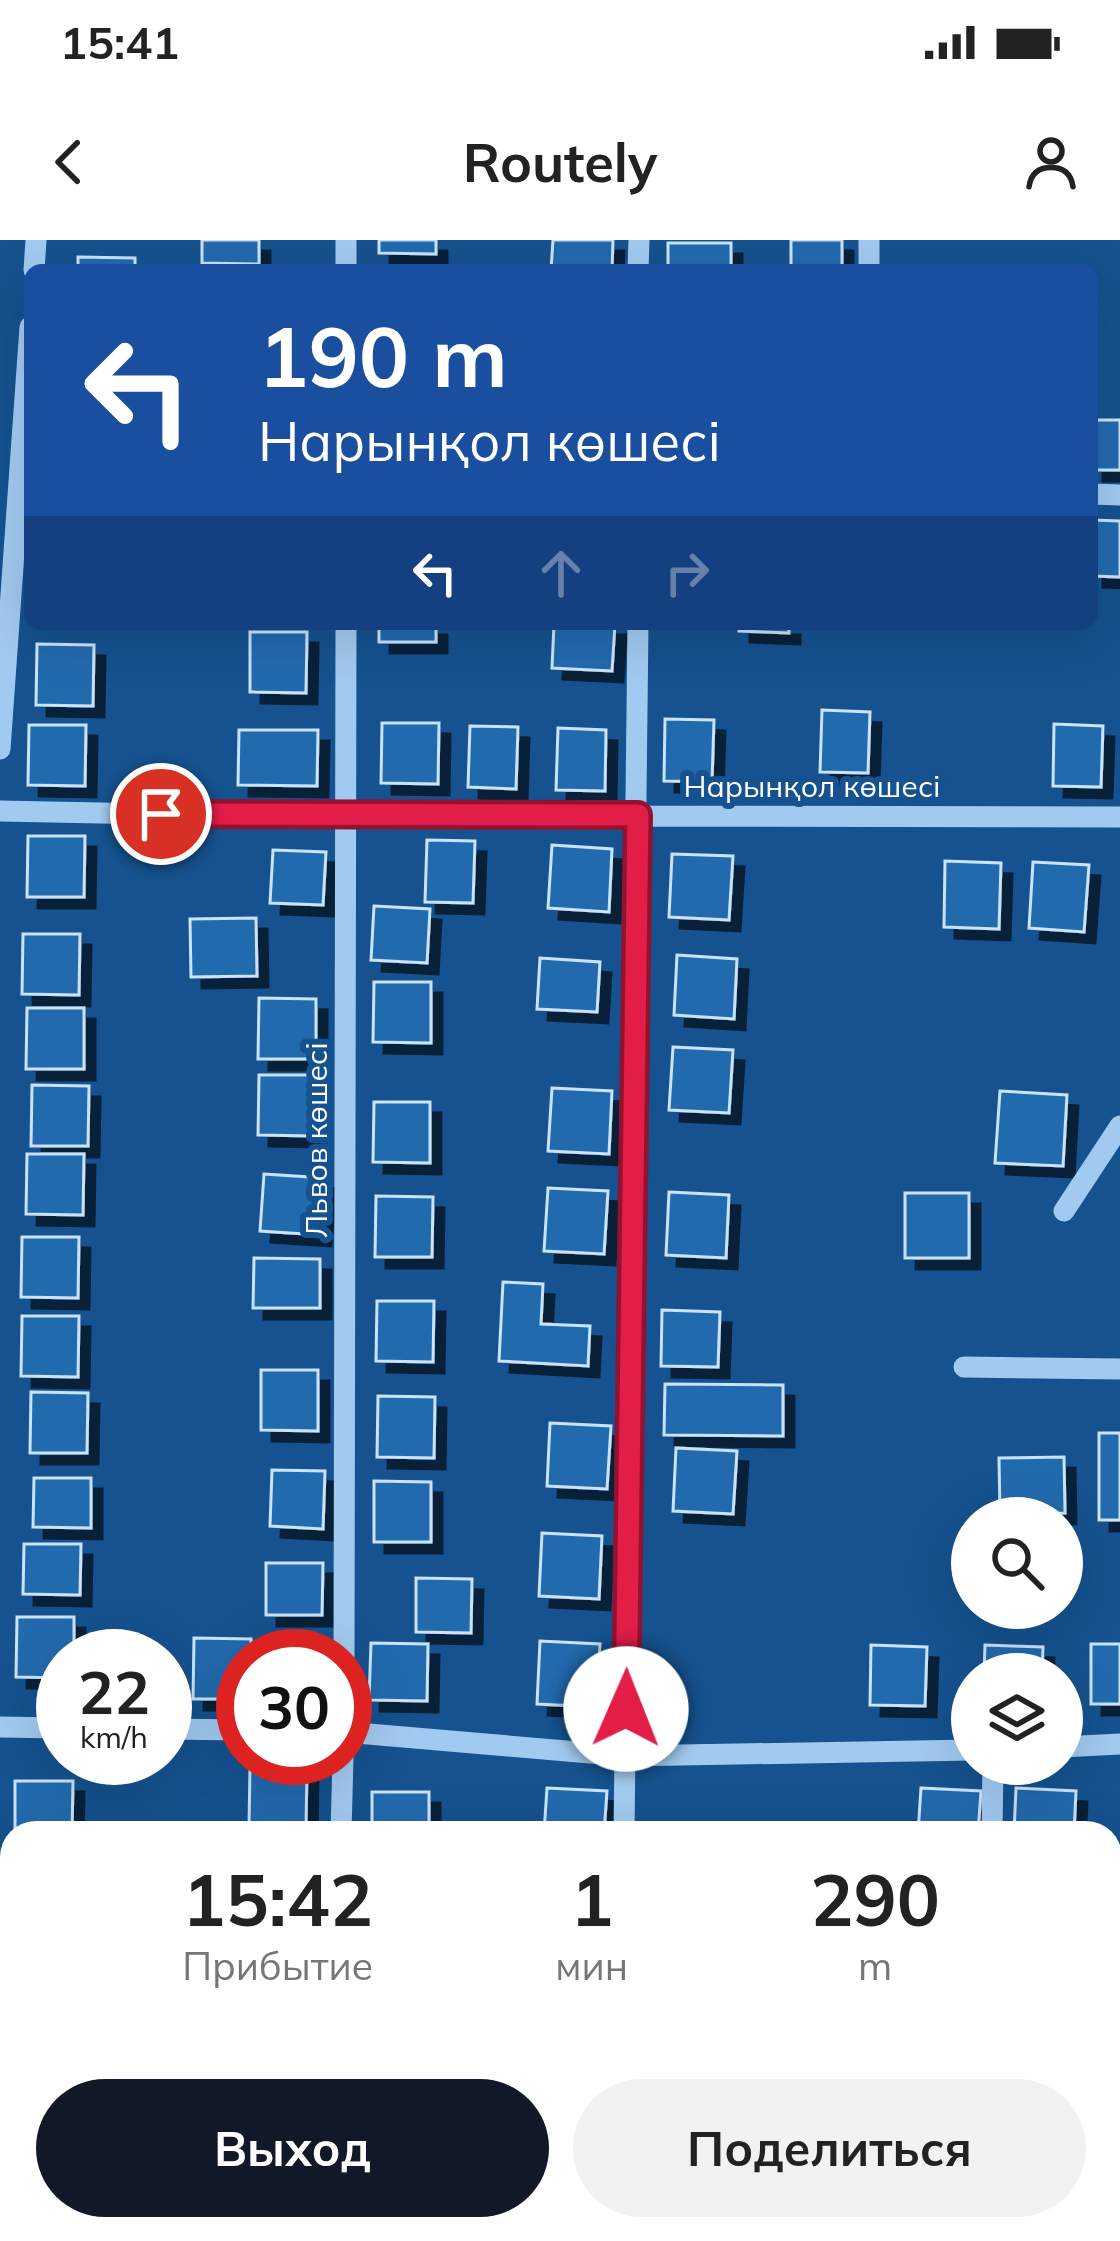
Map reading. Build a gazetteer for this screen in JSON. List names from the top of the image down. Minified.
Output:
{"streets":{"street":["Нарынқол көшесі","Львов көшесі"]},"crossings":[["Нарынқол көшесі","Львов көшесі"]],"page":{"status":"15:41","header":"Routely","turn":["190 m","Нарынқол көшесі"],"speed":"22 km/h","limit":"30","eta":["15:42","Прибытие","1","мин","290","m"],"buttons":["Выход","Поделиться"]}}
